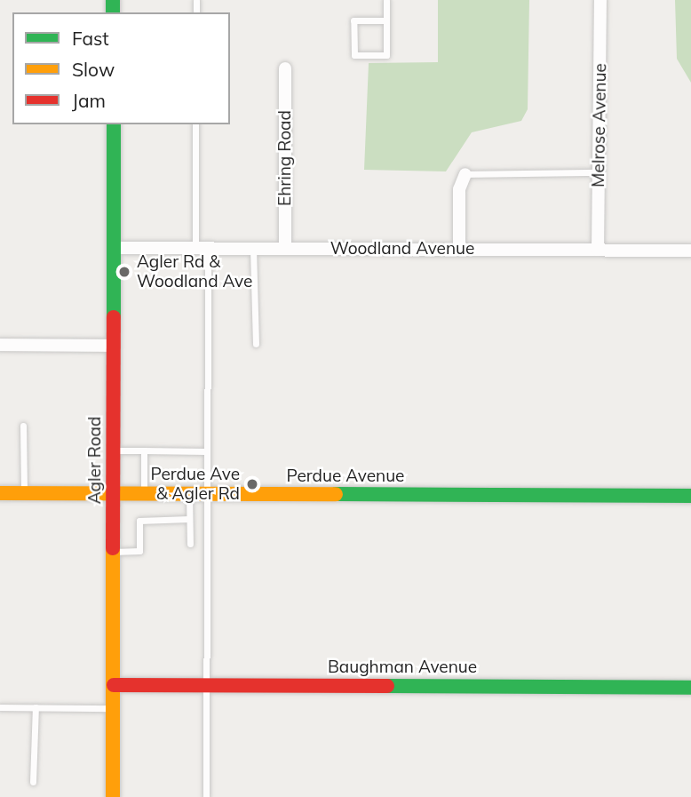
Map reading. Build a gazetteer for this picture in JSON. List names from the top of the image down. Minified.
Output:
{"streets":{"street":["Melrose Avenue","Ehring Road","Woodland Avenue","Agler Road","Perdue Avenue","Baughman Avenue"]},"crossings":[["Melrose Avenue","Woodland Avenue"],["Ehring Road","Woodland Avenue"],["Woodland Avenue","Agler Road"],["Agler Road","Perdue Avenue"],["Agler Road","Baughman Avenue"]],"places":["Agler Rd & Woodland Ave","Perdue Ave & Agler Rd"],"legend":["Fast","Slow","Jam"]}
